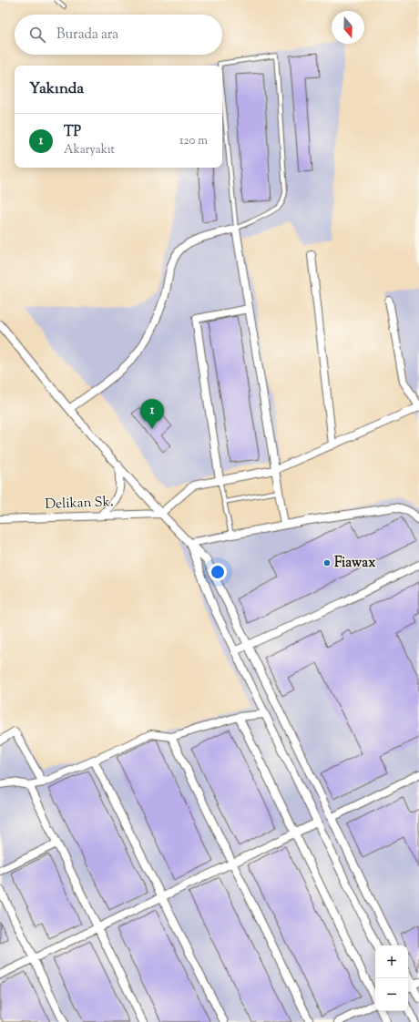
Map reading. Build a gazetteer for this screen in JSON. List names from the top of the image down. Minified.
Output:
{"streets":{"street":["Delikan Sk."]},"places":["Fiawax"],"north":"bottom","page":{"search":"Burada ara","heading":"Yakında","list":[{"mark":"1","name":"TP","note":"Akaryakıt","value":"120 m"}],"pins":"1","map_buttons":["+","−"]}}
